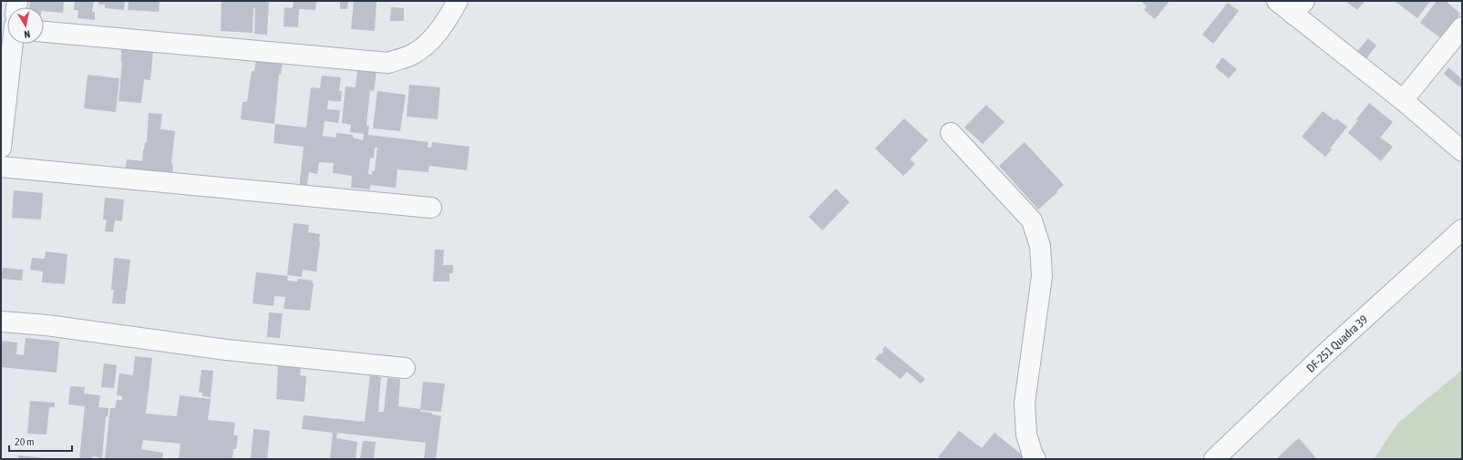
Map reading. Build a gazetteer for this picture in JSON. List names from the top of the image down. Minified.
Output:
{"streets":{"street":["DF-251 Quadra 39"]},"scale_bar":"20 m","north":"bottom"}
